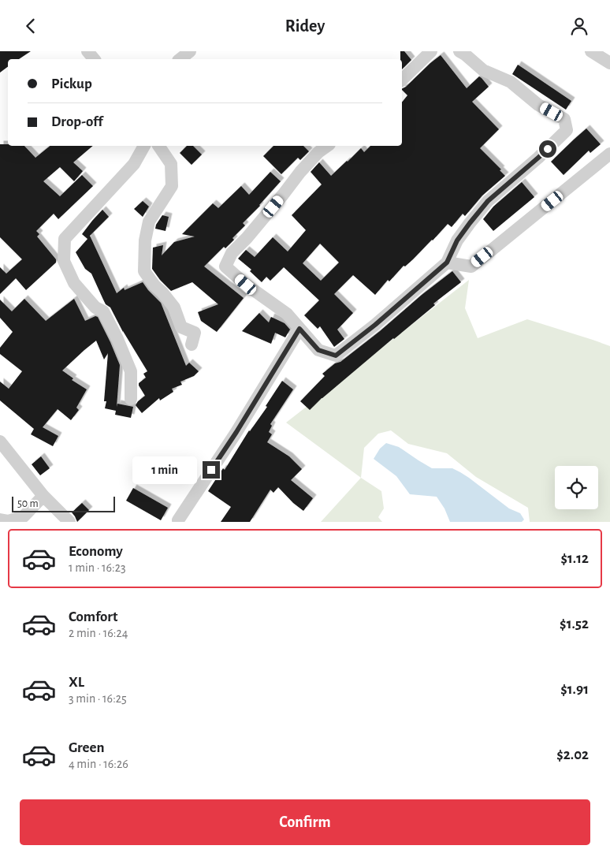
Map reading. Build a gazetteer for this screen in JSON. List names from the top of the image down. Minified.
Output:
{"scale_bar":"50 m","page":{"header":"Ridey","banner":["Pickup","Drop-off"],"bubble":"1 min","scale":"50 m","list":[{"name":"Economy","note":"1 min · 16:23","value":"$1.12"},{"name":"Comfort","note":"2 min · 16:24","value":"$1.52"},{"name":"XL","note":"3 min · 16:25","value":"$1.91"},{"name":"Green","note":"4 min · 16:26","value":"$2.02"}],"buttons":"Confirm"}}
